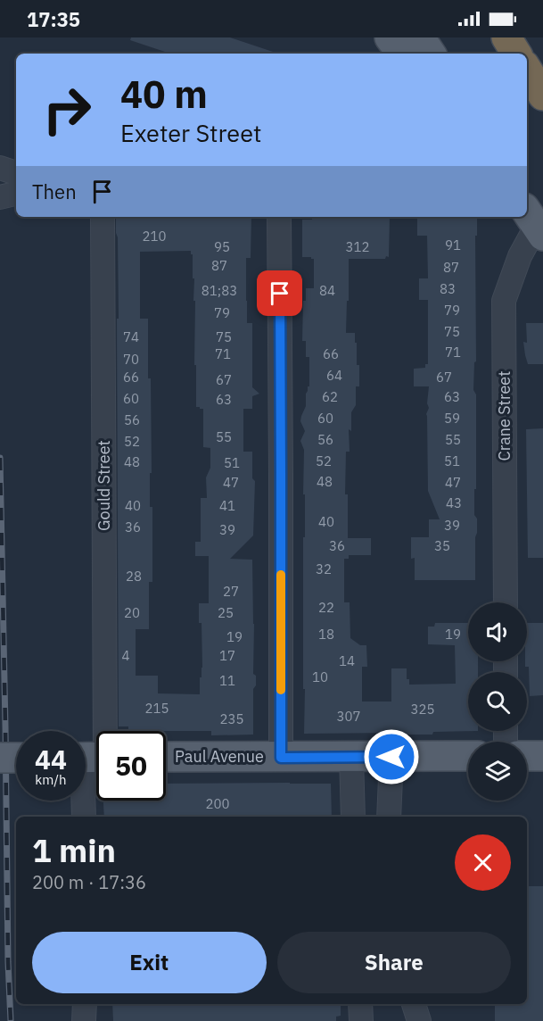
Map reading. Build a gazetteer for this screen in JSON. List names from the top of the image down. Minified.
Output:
{"streets":{"main road":["Paul Avenue"],"street":["Crane Street","Gould Street"]},"house_numbers":["210","91","95","312","87","87","83","81;83","84","79","79","75","74","75","71","71","66","70","64","66","67","67","62","63","60","63","60","59","56","55","56","55","52","52","51","48","51","48","47","47","43","40","41","40","39","36","39","36","35","32","28","27","22","20","25","18","19","19","4","17","14","10","11","215","325","307","235","200"],"page":{"status":"17:35","turn":["40 m","Exeter Street"],"then":"Then","speed":"44 km/h","limit":"50","heading":["1 min","200 m · 17:36"],"buttons":["Exit","Share"]}}
